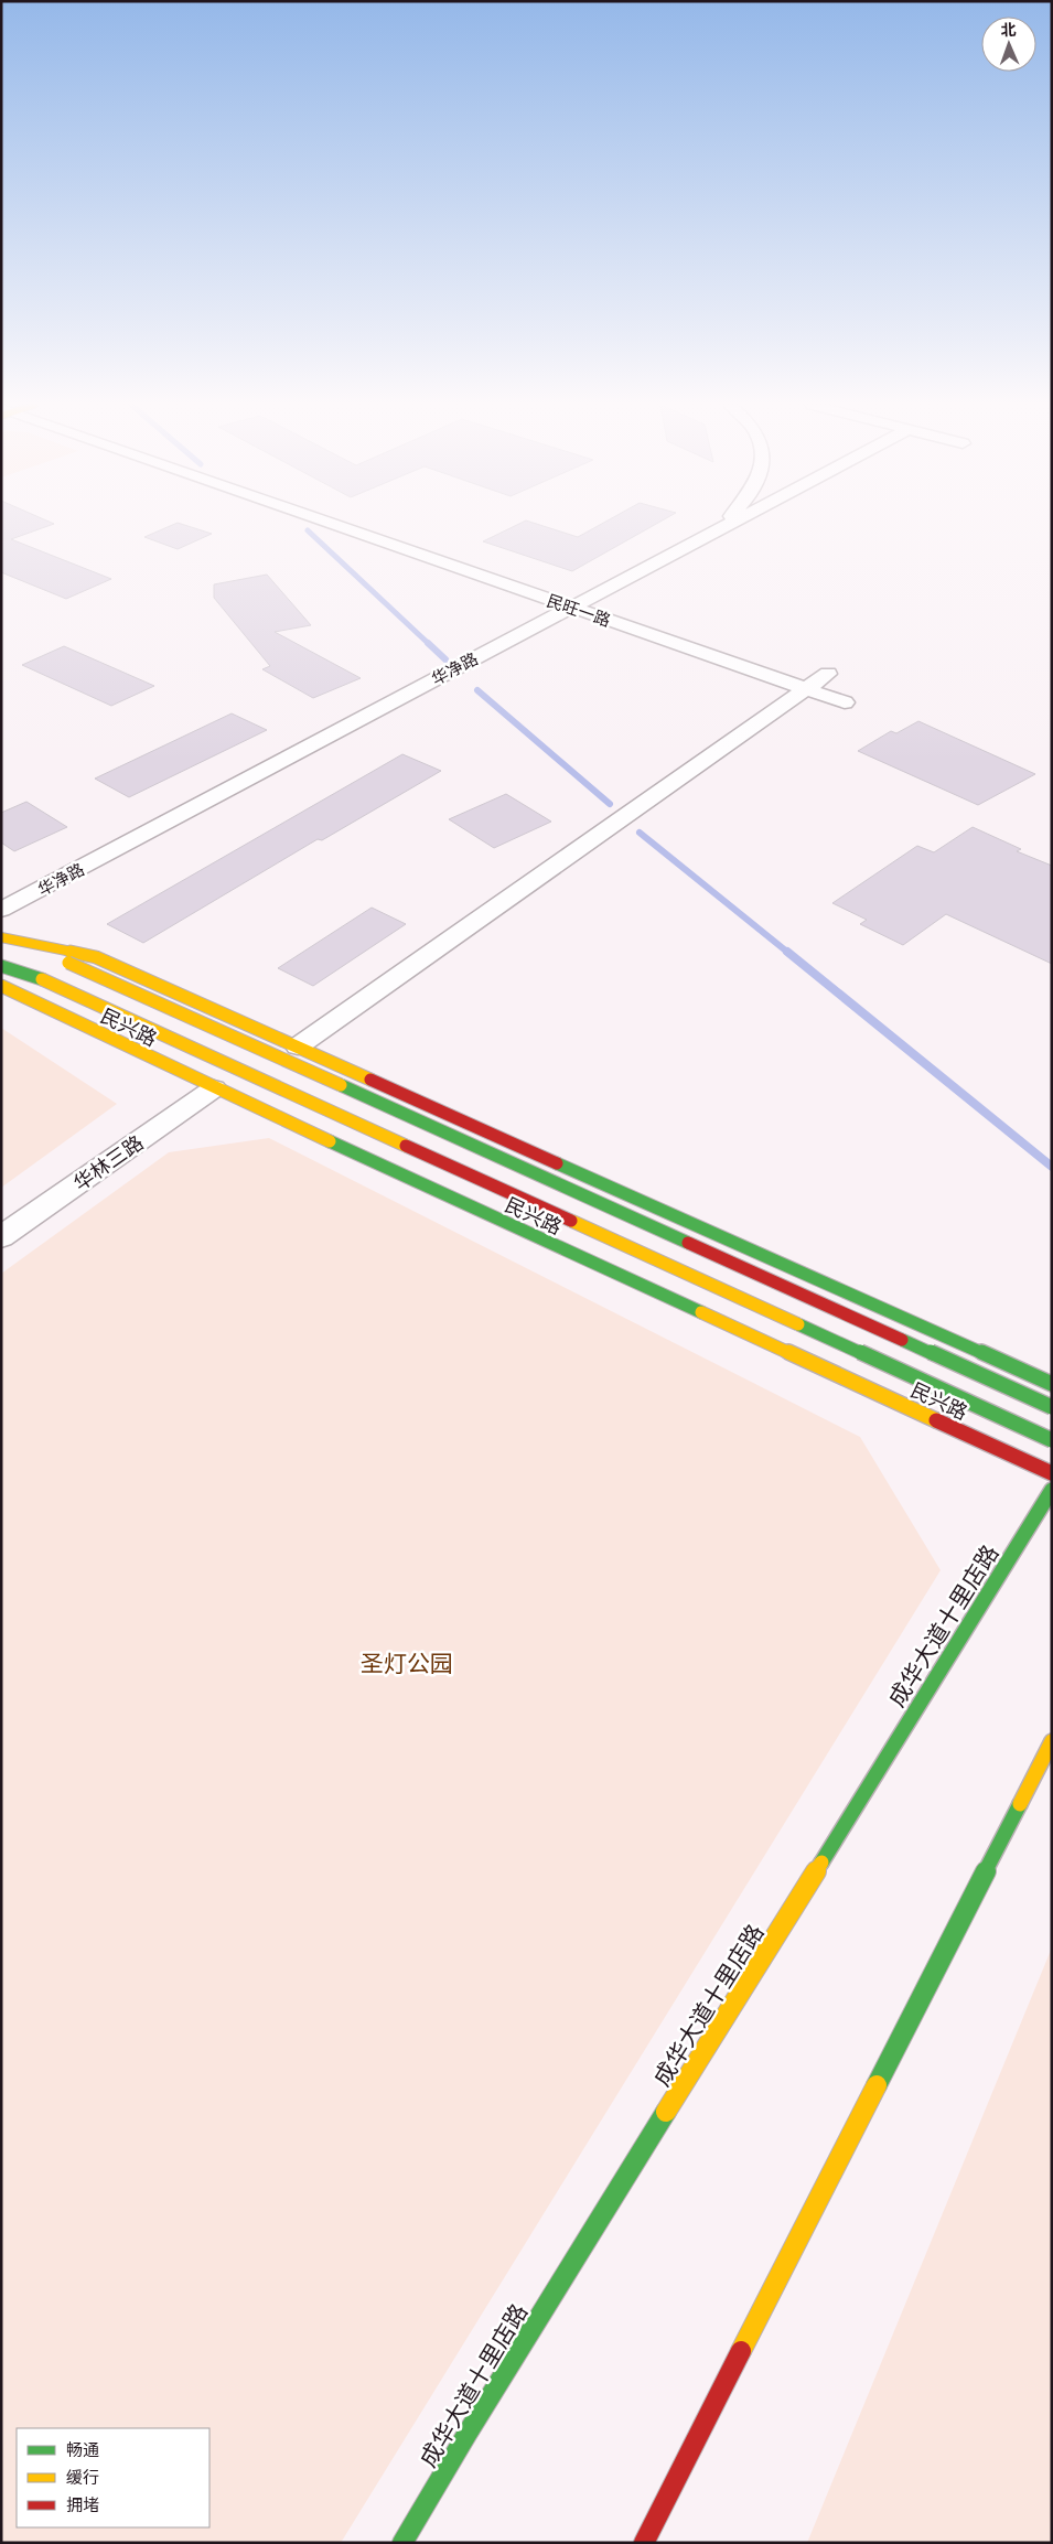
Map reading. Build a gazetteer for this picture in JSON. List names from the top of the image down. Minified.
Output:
{"streets":{"main road":["民兴路","成华大道十里店路"],"street":["民旺一路","华净路","华林三路"]},"crossings":[["民旺一路","华净路"],["民兴路","华林三路"]],"parks":["圣灯公园"],"legend":["畅通","缓行","拥堵"],"north":"top"}
